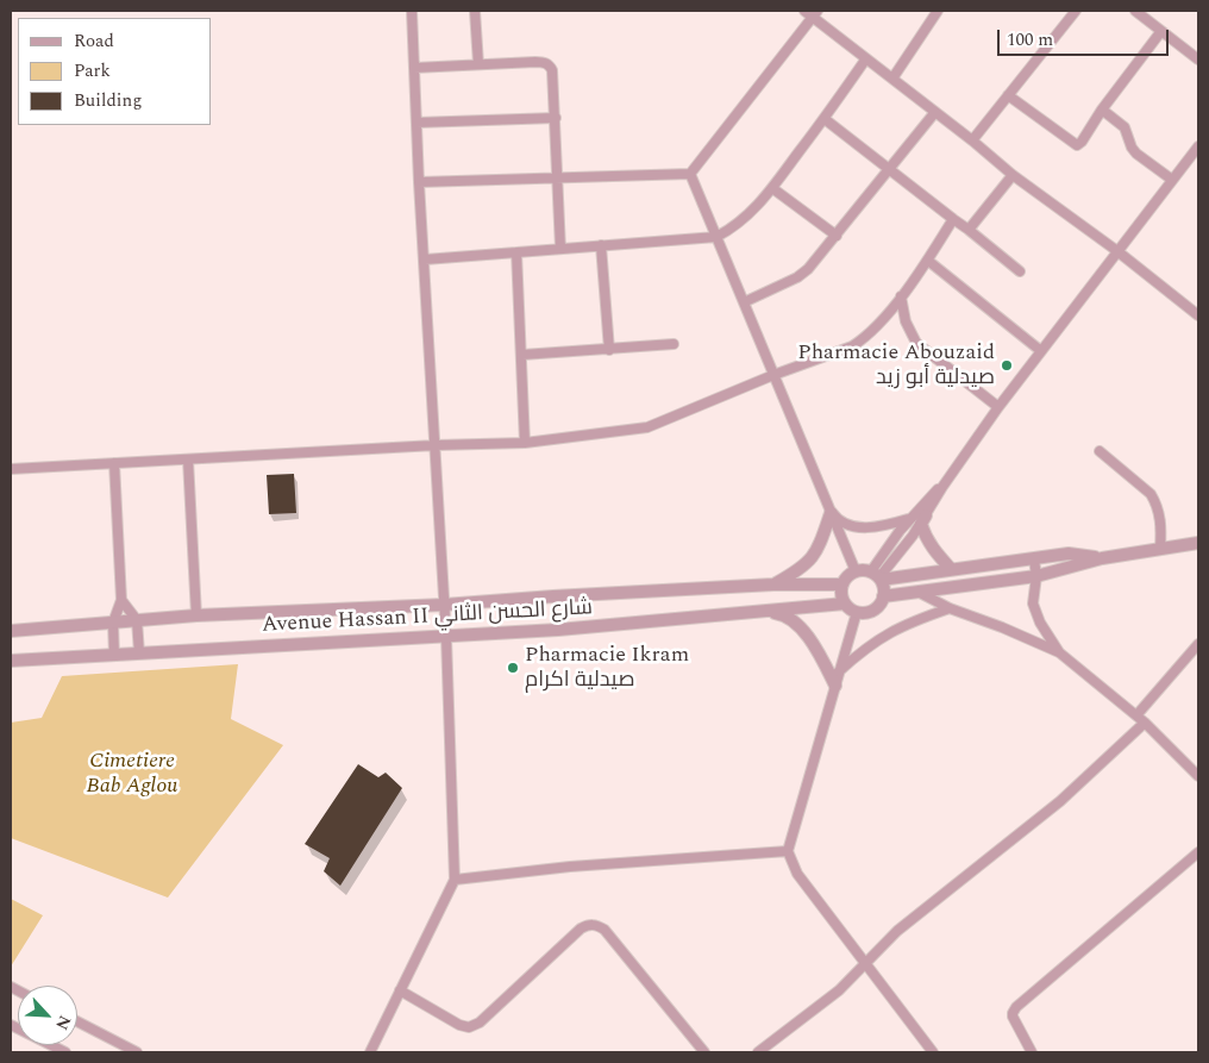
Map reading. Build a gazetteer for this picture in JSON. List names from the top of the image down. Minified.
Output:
{"streets":{"street":["Avenue Hassan II شارع الحسن الثاني"]},"parks":["Cimetiere Bab Aglou"],"places":["Pharmacie Abouzaid صيدلية أبو زيد","Pharmacie Ikram صيدلية اكرام"],"legend":["Road","Park","Building"],"scale_bar":"100 m","north":"bottom right"}
